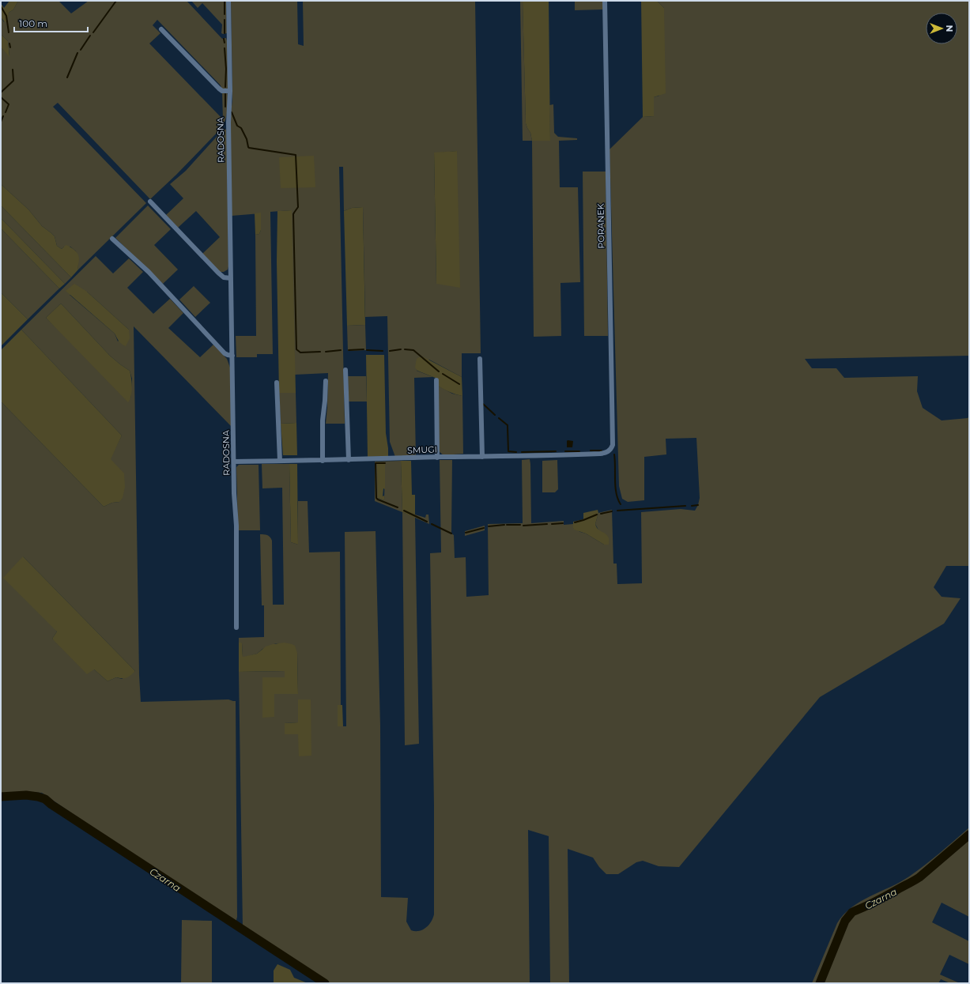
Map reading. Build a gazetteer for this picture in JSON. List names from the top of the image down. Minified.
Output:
{"streets":{"street":["RADOSNA","PORANEK","SMUGI"]},"crossings":[["RADOSNA","SMUGI"],["PORANEK","SMUGI"]],"water":["Czarna"],"scale_bar":"100 m","north":"right"}
